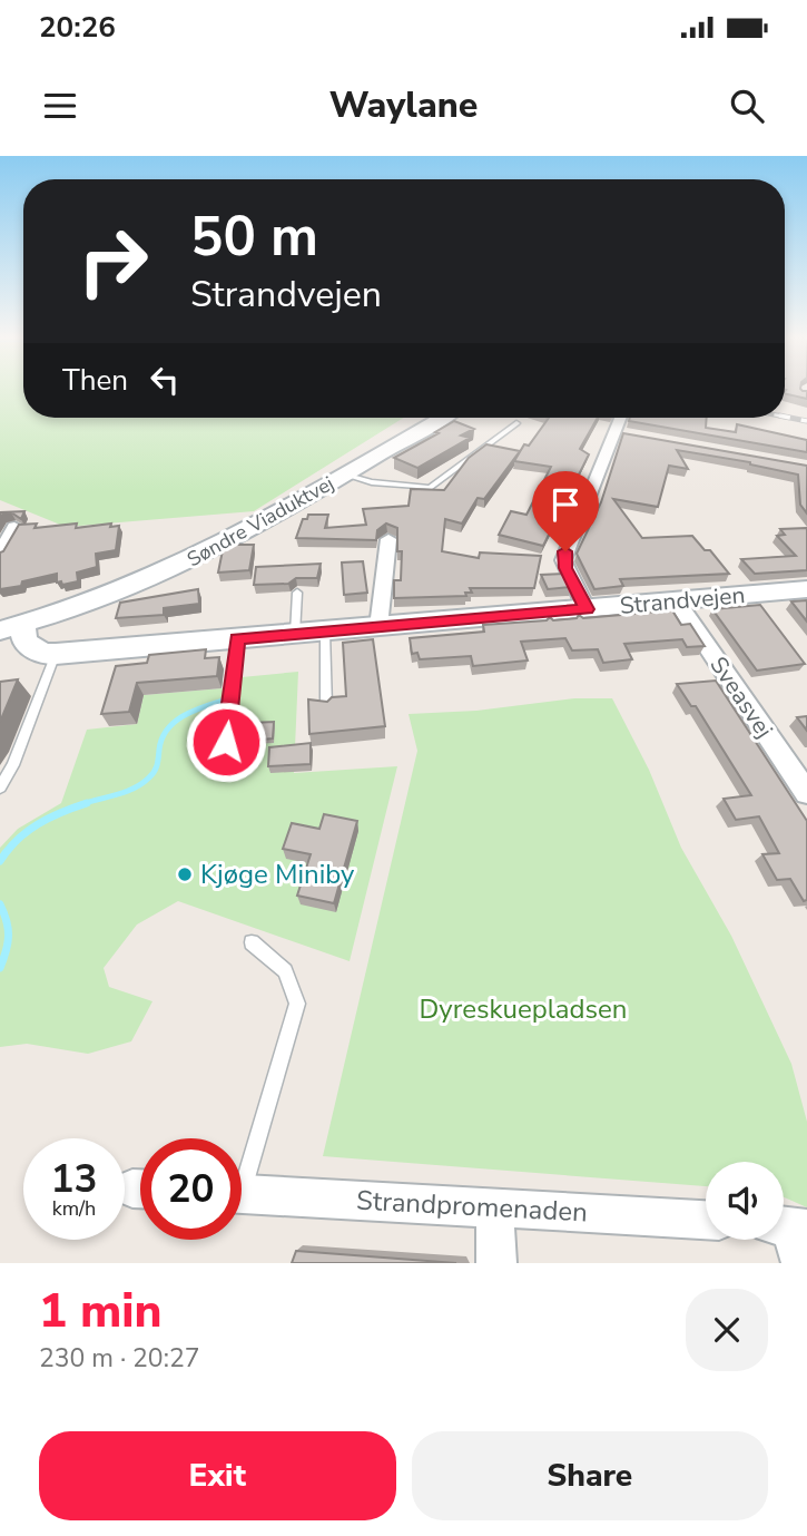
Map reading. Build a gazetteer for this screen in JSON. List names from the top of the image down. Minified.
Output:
{"streets":{"street":["Søndre Viaduktvej","Strandvejen","Sveasvej","Strandpromenaden"]},"crossings":[["Søndre Viaduktvej","Strandvejen"],["Strandvejen","Sveasvej"]],"parks":["Dyreskuepladsen"],"places":["Kjøge Miniby"],"page":{"status":"20:26","header":"Waylane","turn":["50 m","Strandvejen"],"then":"Then","speed":"13 km/h","limit":"20","heading":["1 min","230 m · 20:27"],"buttons":["Exit","Share"]}}
